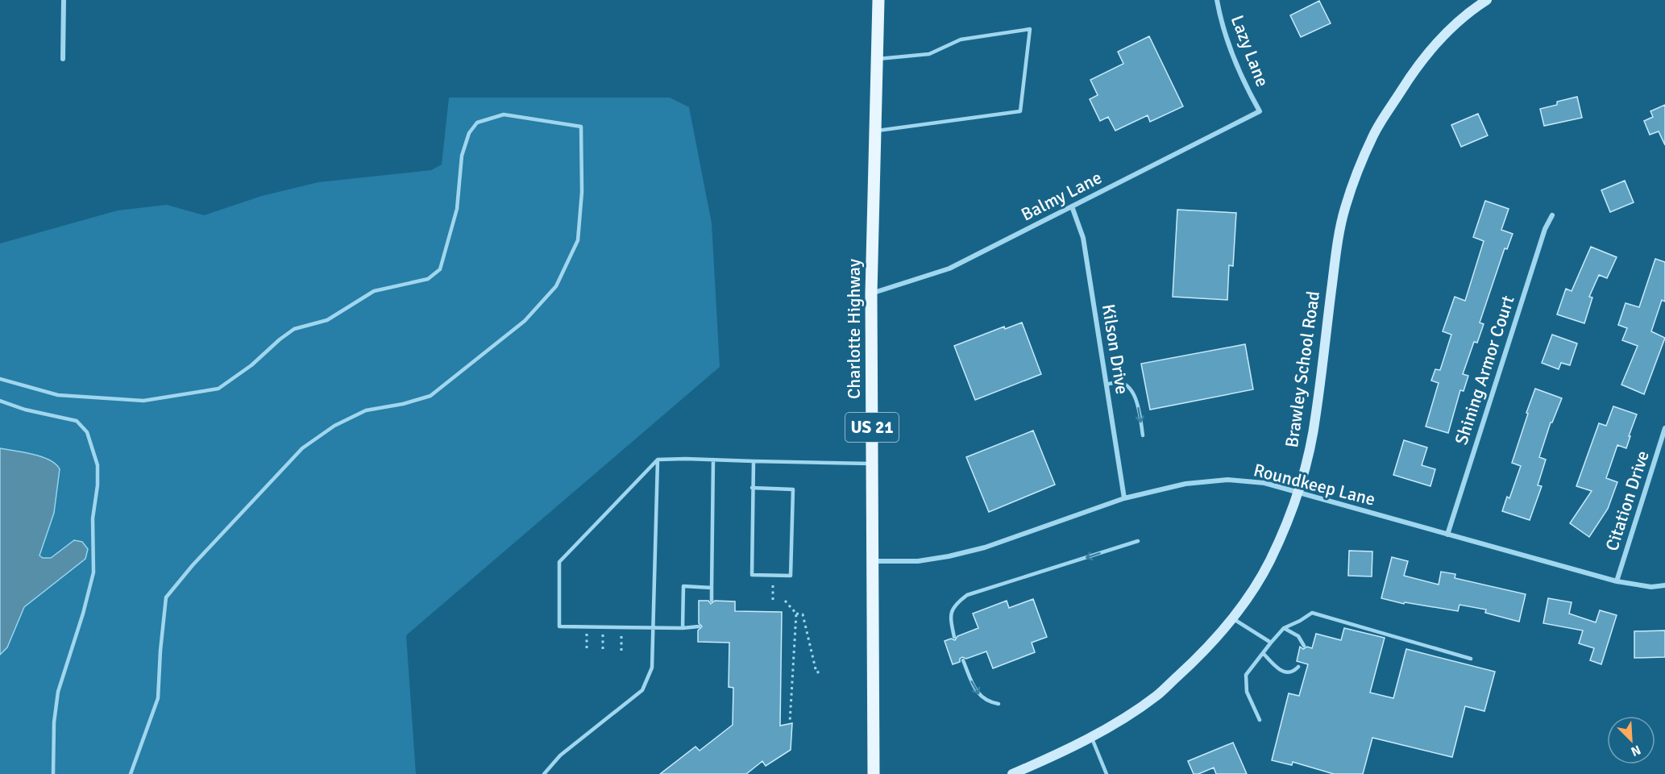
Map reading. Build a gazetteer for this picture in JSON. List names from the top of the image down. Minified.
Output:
{"streets":{"main road":["Charlotte Highway","Brawley School Road","US 21"],"street":["Lazy Lane","Balmy Lane","Kilson Drive","Shining Armor Court","Roundkeep Lane","Citation Drive"]},"crossings":[["Lazy Lane","Balmy Lane"],["Balmy Lane","Charlotte Highway"],["Balmy Lane","Kilson Drive"],["Charlotte Highway","Roundkeep Lane"],["Kilson Drive","Roundkeep Lane"],["Brawley School Road","Roundkeep Lane"],["Shining Armor Court","Roundkeep Lane"],["Roundkeep Lane","Citation Drive"]],"north":"bottom right"}
